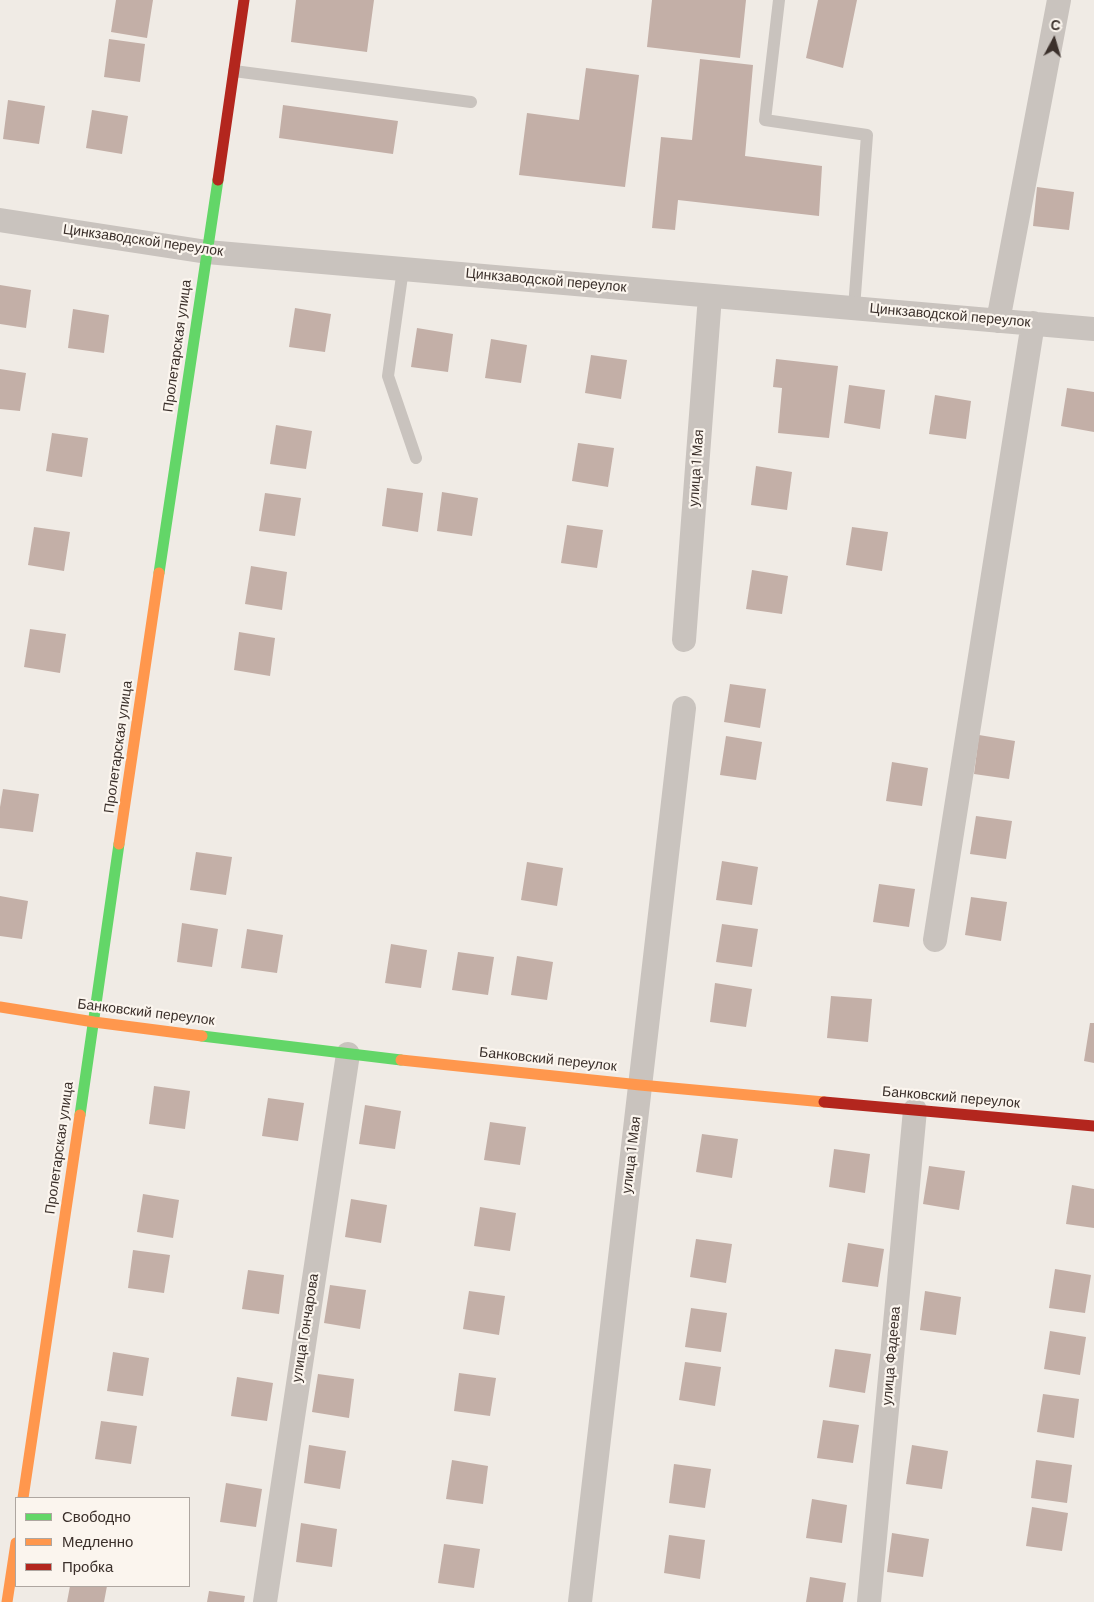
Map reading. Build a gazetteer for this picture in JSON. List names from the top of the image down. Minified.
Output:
{"streets":{"main road":["Пролетарская улица","Банковский переулок"],"street":["Цинкзаводской переулок","улица 1 Мая","улица Гончарова","улица Фадеева"]},"crossings":[["Цинкзаводской переулок","Пролетарская улица"],["Цинкзаводской переулок","улица 1 Мая"],["Пролетарская улица","Банковский переулок"],["улица 1 Мая","Банковский переулок"],["Банковский переулок","улица Гончарова"],["Банковский переулок","улица Фадеева"]],"legend":["Свободно","Медленно","Пробка"],"north":"top"}
